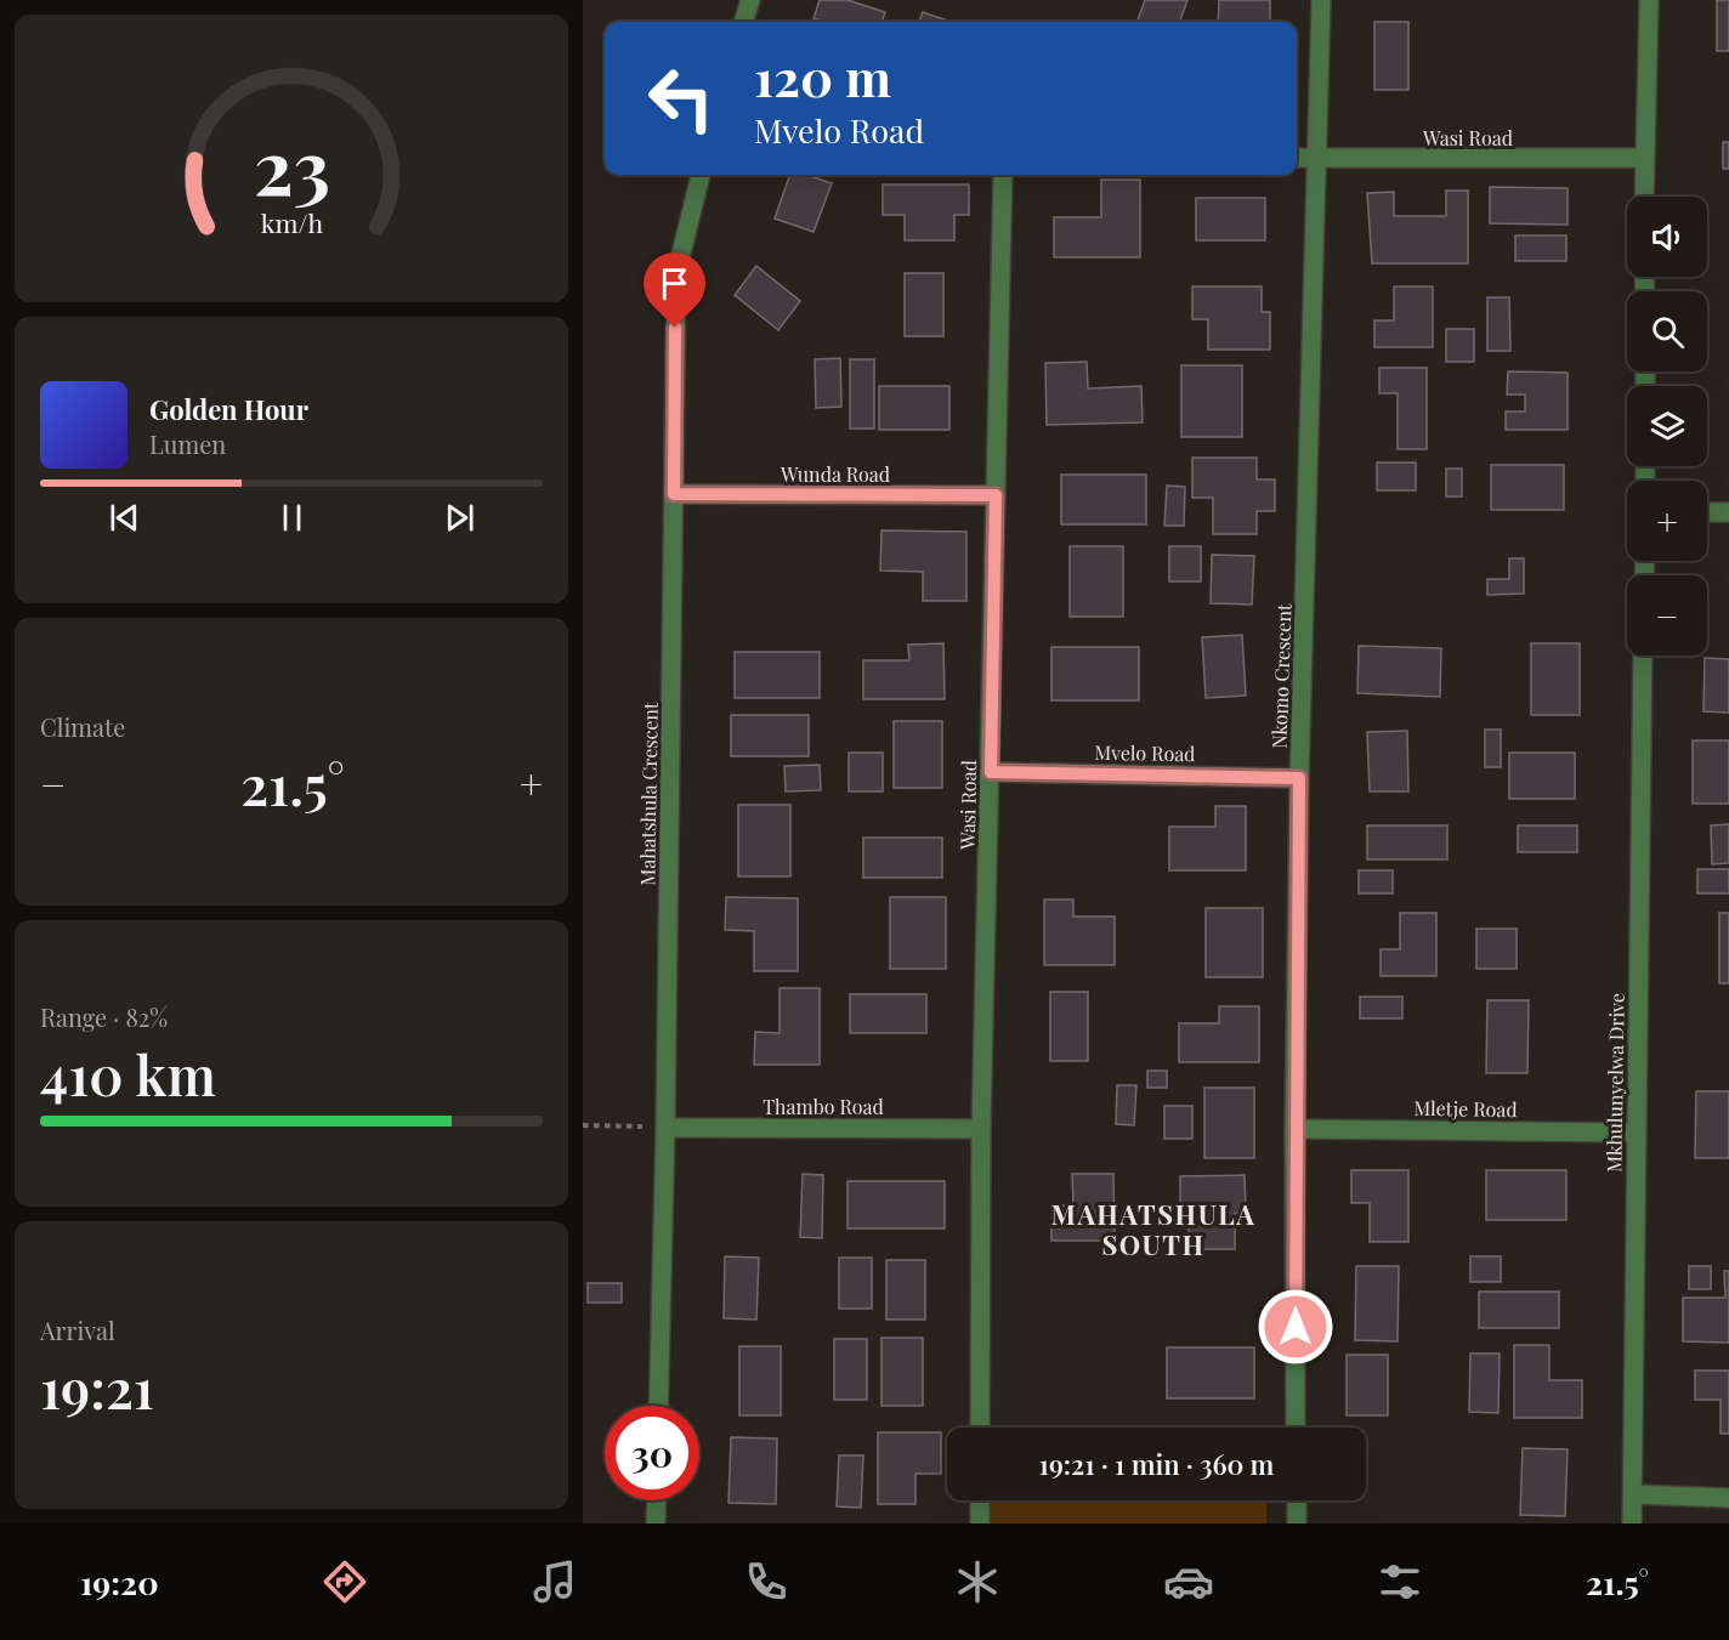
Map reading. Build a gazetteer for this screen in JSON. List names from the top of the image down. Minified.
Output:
{"streets":{"street":["Wasi Road","Wunda Road","Nkomo Crescent","Mvelo Road","Mahatshula Crescent","Mkhulunyelwa Drive","Thambo Road","Mletje Road"]},"crossings":[["Wasi Road","Wunda Road"],["Wasi Road","Nkomo Crescent"],["Wasi Road","Mvelo Road"],["Wasi Road","Thambo Road"],["Wunda Road","Mahatshula Crescent"],["Nkomo Crescent","Mvelo Road"],["Nkomo Crescent","Mletje Road"],["Mahatshula Crescent","Thambo Road"],["Mkhulunyelwa Drive","Mletje Road"]],"districts":["MAHATSHULA SOUTH"],"page":{"turn":["120 m","Mvelo Road"],"map_buttons":["+","−"],"song":["Golden Hour","Lumen"],"tile":["Climate",["Range · 82%","410 km"],["Arrival","19:21"]],"heat":["−","21.5°","+"],"limit":"30","trip":"19:21 · 1 min · 360 m","tabs":["19:20","21.5°"],"gauge":["23","km/h"]}}
